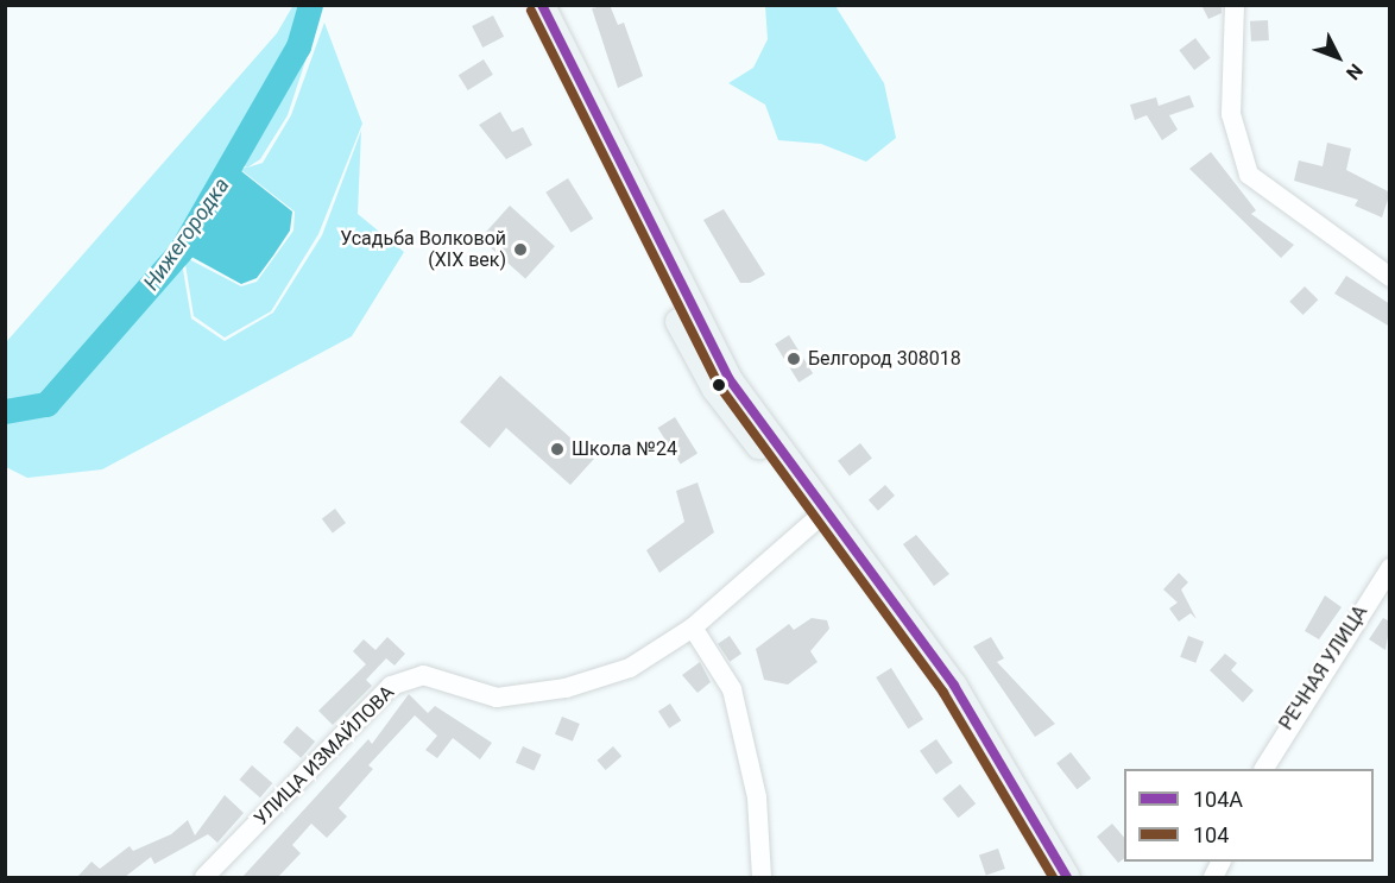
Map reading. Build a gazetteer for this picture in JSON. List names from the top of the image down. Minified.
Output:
{"streets":{"street":["РЕЧНАЯ УЛИЦА","УЛИЦА ИЗМАЙЛОВА"]},"water":["Нижегородка"],"places":["Усадьба Волковой (XIX век)","Белгород 308018","Школа №24"],"lines":["transit line 104А","transit line 104"],"legend":["104А","104"],"north":"bottom right"}
